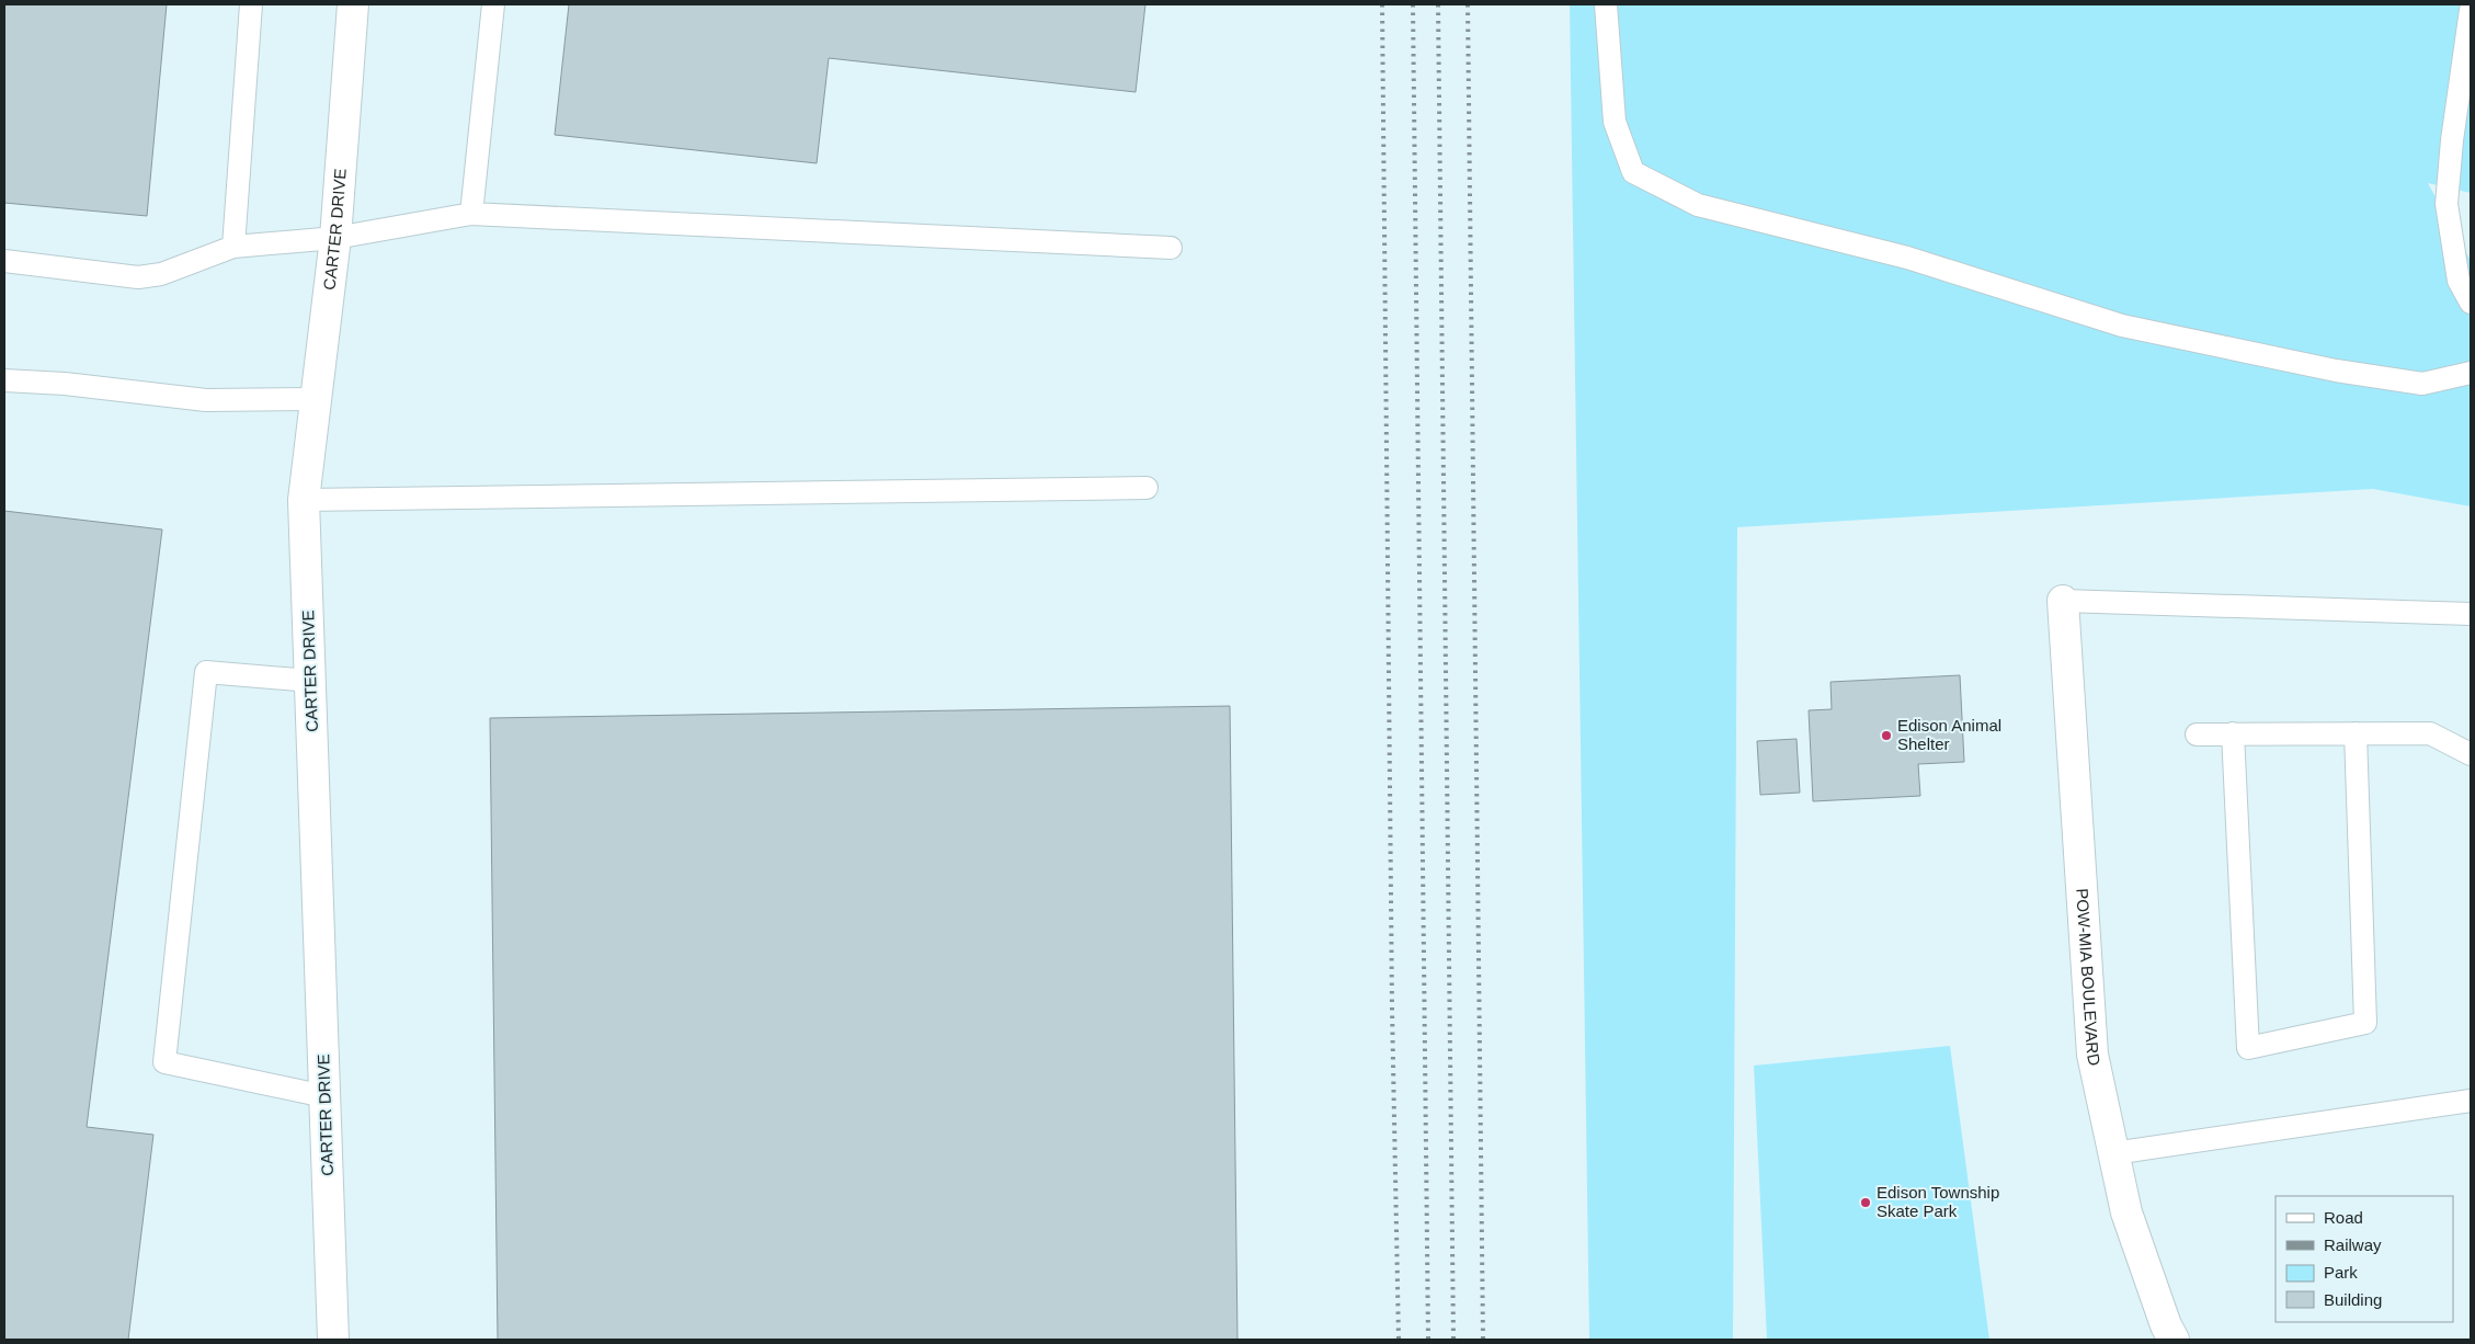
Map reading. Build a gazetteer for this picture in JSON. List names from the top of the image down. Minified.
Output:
{"streets":{"street":["CARTER DRIVE","POW-MIA BOULEVARD"]},"places":["Edison Animal Shelter","Edison Township Skate Park"],"legend":["Road","Railway","Park","Building"]}
